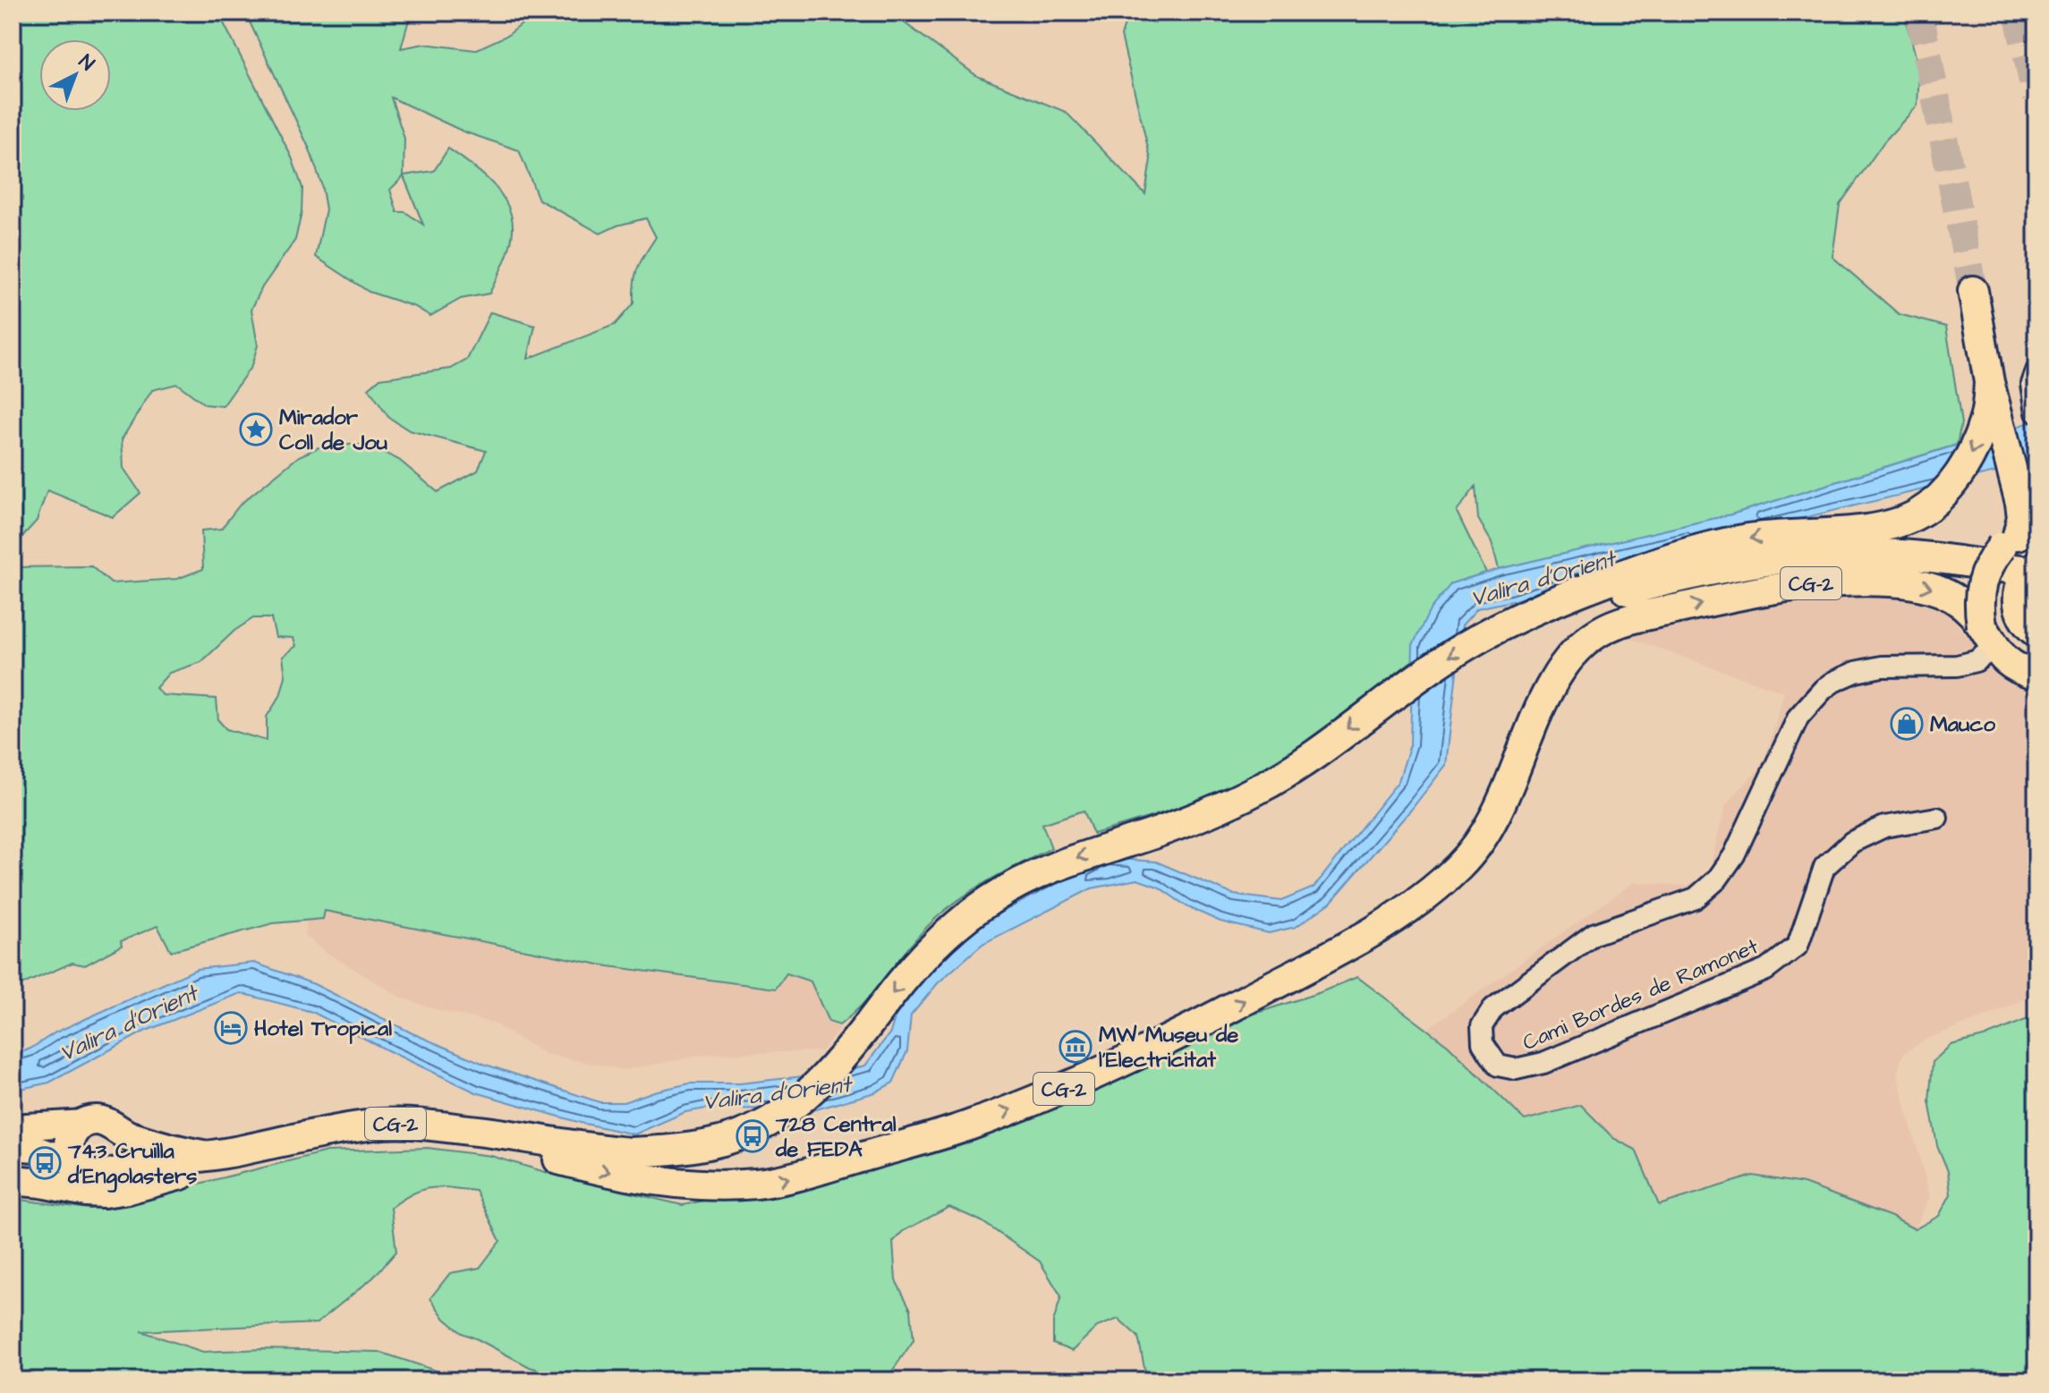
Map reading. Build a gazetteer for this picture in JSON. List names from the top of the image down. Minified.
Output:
{"streets":{"highway":["CG-2"],"street":["Cami Bordes de Ramonet"]},"crossings":[["CG-2","Cami Bordes de Ramonet"]],"water":["Valira d'Orient"],"places":{"place":["Mirador Coll de Jou"],"shop":["Mauco"],"hotel":["Hotel Tropical"],"museum":["MW Museu de l'Electricitat"],"bus stop":["728 Central de FEDA","743 Cruïlla d'Engolasters"]},"north":"top right"}
